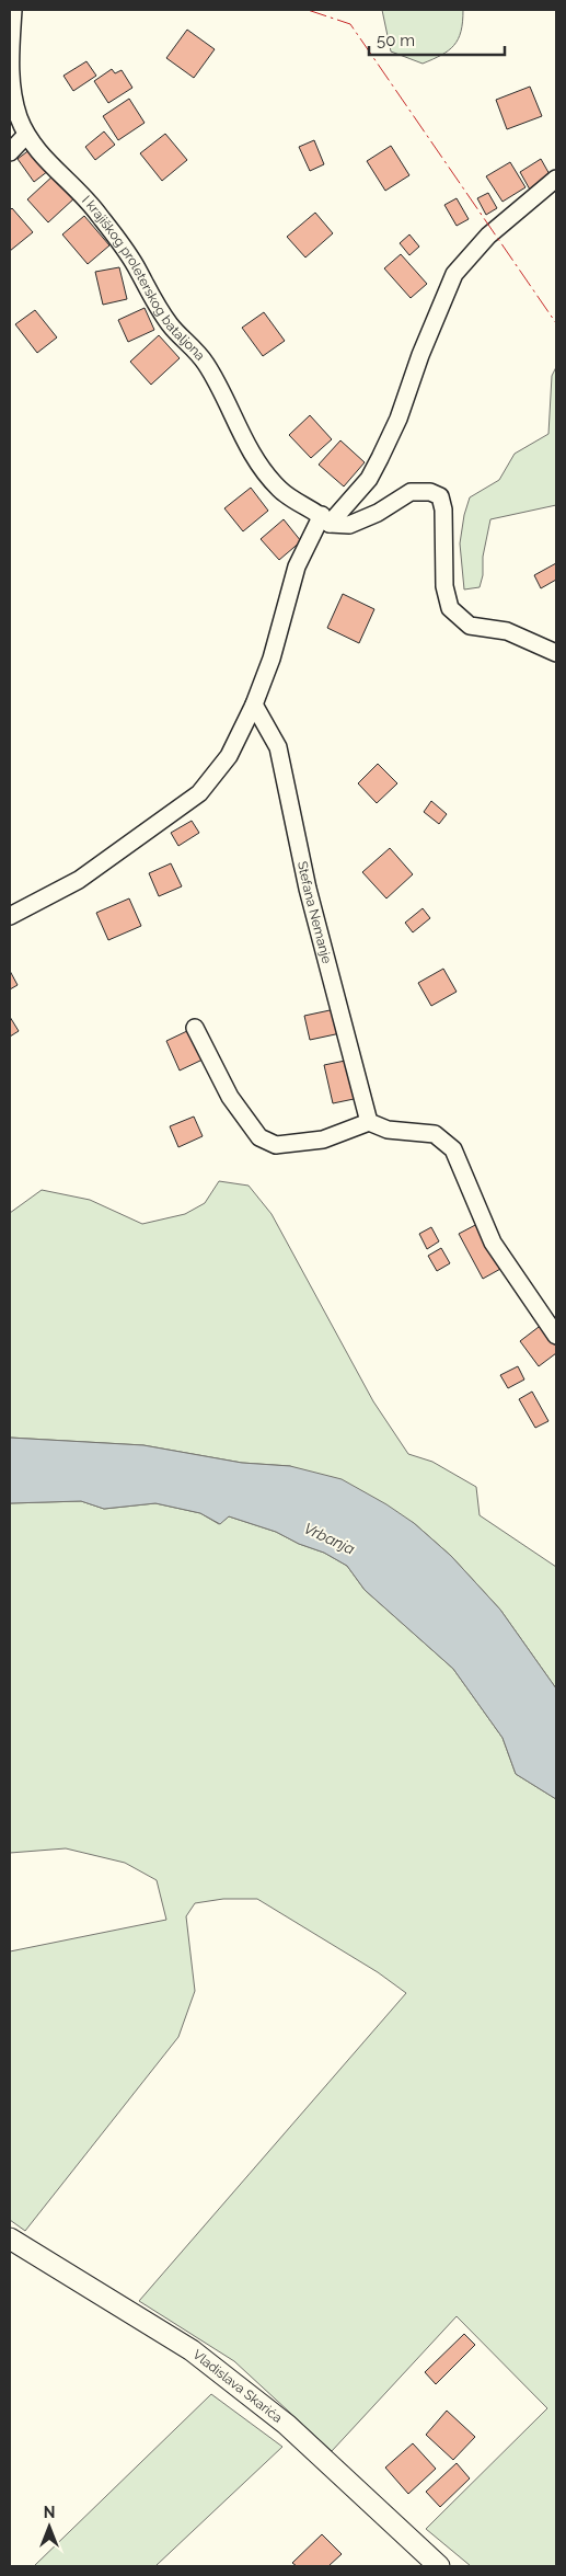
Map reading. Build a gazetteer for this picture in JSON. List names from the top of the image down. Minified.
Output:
{"streets":{"street":["I krajiškog proleterskog bataljona","Stefana Nemanje","Vladislava Skarića"]},"water":["Vrbanja"],"scale_bar":"50 m","north":"top"}
